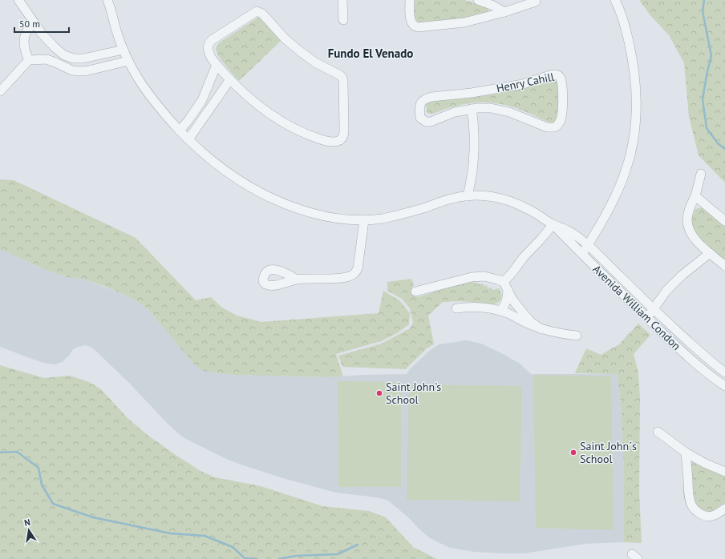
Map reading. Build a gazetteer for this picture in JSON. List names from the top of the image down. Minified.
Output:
{"streets":{"street":["Henry Cahill","Avenida William Condon"]},"districts":["Fundo El Venado"],"places":["Saint John's School","Saint John´s School"],"scale_bar":"50 m","north":"top"}
